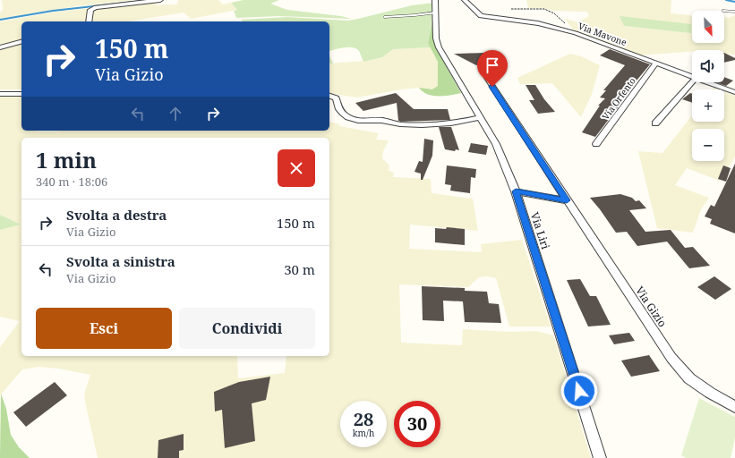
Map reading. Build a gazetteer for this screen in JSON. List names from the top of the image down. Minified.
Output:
{"streets":{"street":["Via Mavone","Via Orfento","Via Liri","Via Gizio"]},"crossings":[["Via Mavone","Via Orfento"]],"north":"bottom right","page":{"map_buttons":["+","−"],"turn":["150 m","Via Gizio"],"heading":["1 min","340 m · 18:06"],"list":[{"name":"Svolta a destra","note":"Via Gizio","value":"150 m"},{"name":"Svolta a sinistra","note":"Via Gizio","value":"30 m"}],"buttons":["Esci","Condividi"],"speed":"28 km/h","limit":"30"}}
